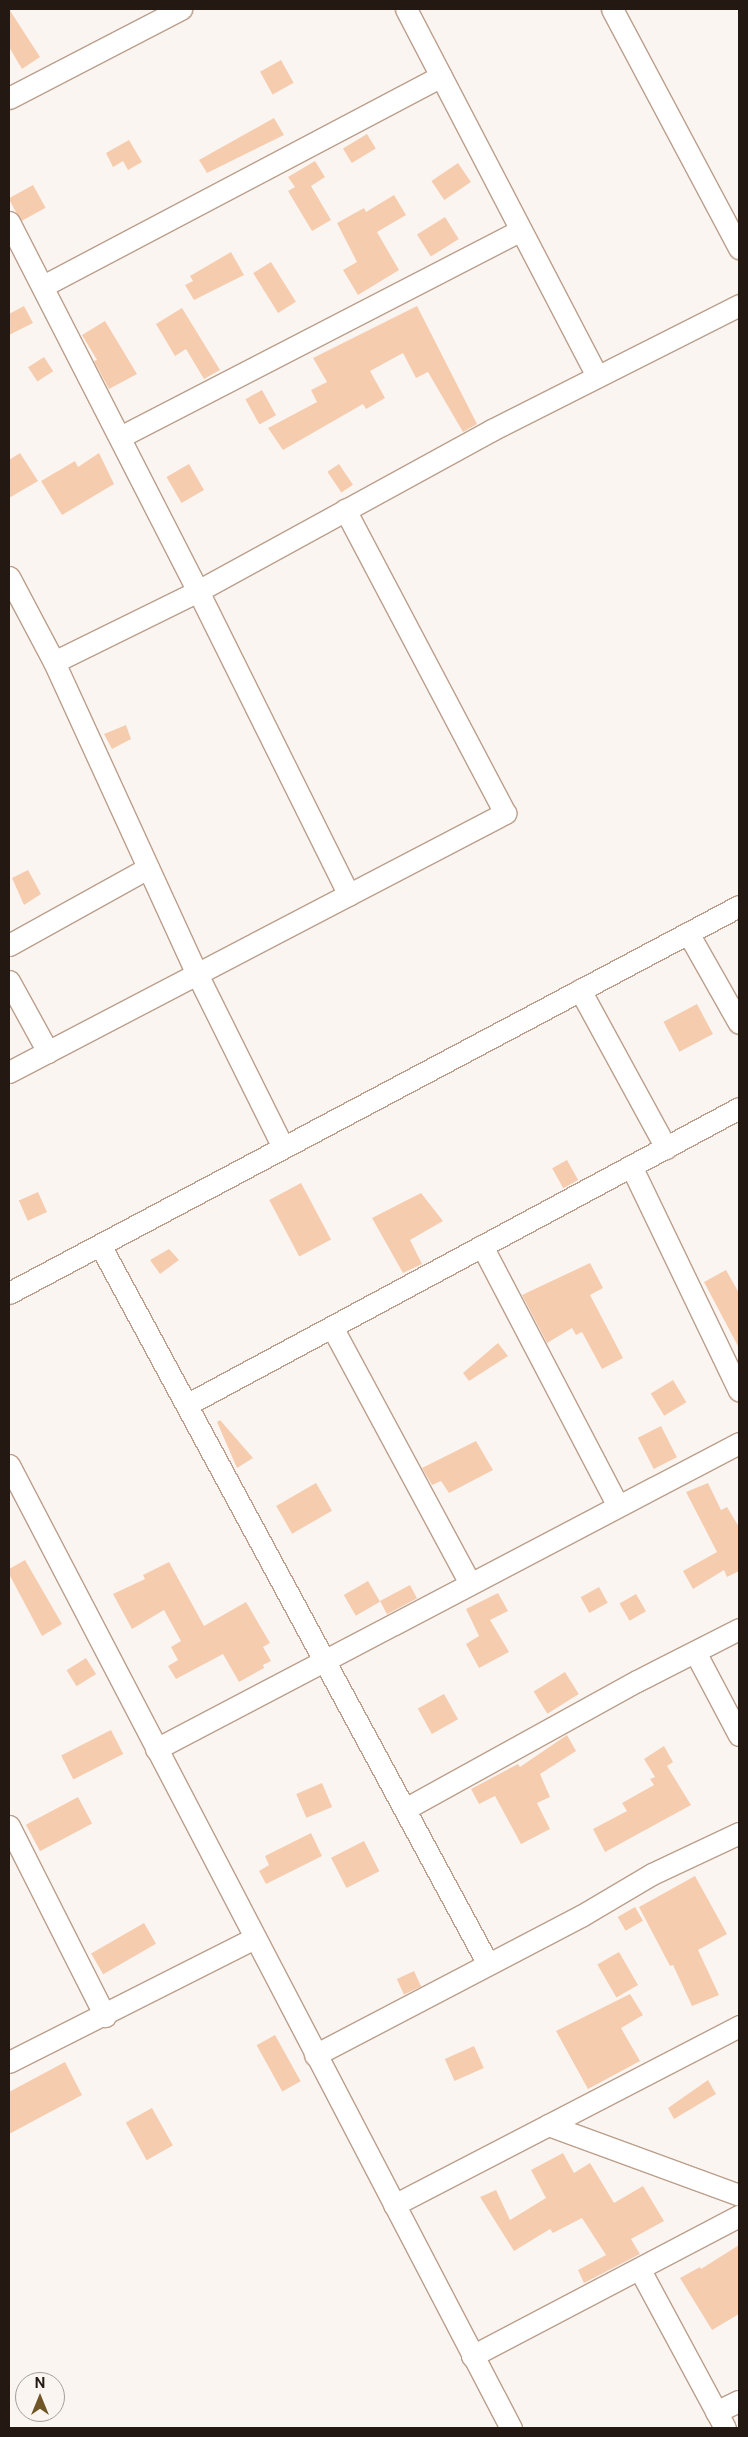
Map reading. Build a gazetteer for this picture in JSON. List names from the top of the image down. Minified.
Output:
{"north":"top"}
